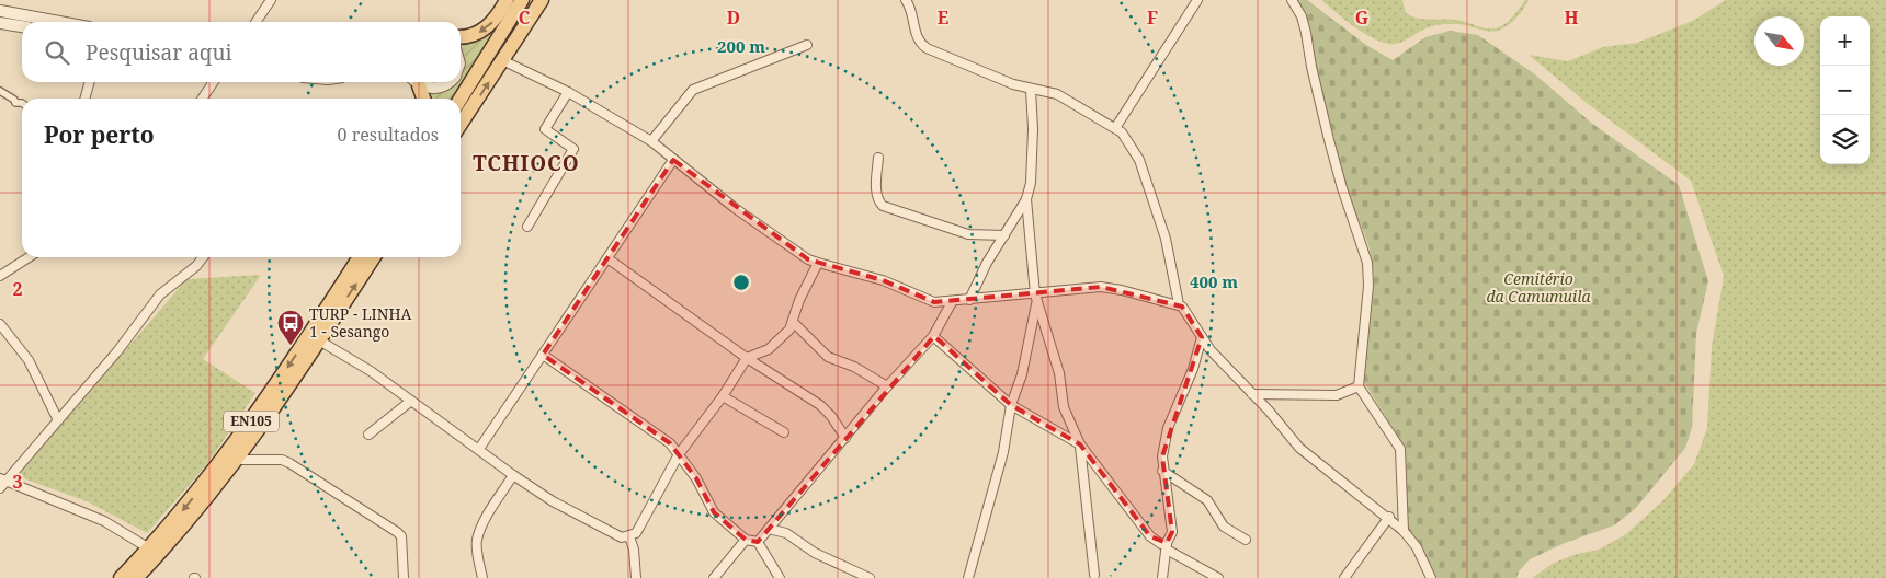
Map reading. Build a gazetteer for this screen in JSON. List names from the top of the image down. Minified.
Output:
{"streets":{"main road":["EN105"]},"districts":["TCHIOCO"],"parks":["Cemitério da Camumuila"],"places":{"bus stop":["TURP - LINHA 1 - Sesango"]},"north":"bottom right","page":{"map_buttons":["+","−"],"search":"Pesquisar aqui","heading":["Por perto","0 resultados"]},"grid":{"columns":["C","D","E","F","G","H"],"rows":["2","3"]},"rings":["200 m","400 m"]}
